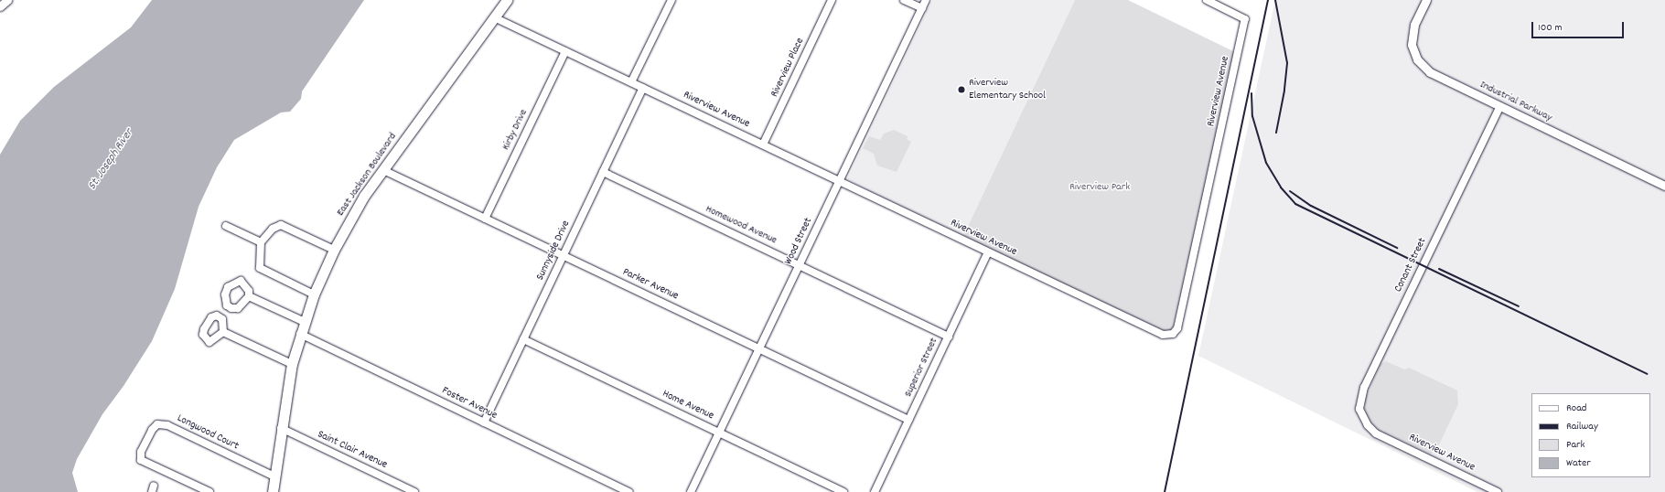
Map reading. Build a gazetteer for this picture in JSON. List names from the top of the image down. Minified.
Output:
{"streets":{"main road":["East Jackson Boulevard"],"street":["Riverview Place","Riverview Avenue","Industrial Parkway","Kirby Drive","Homewood Avenue","Wood Street","Sunnyside Drive","Conant Street","Parker Avenue","Superior Street","Foster Avenue","Home Avenue","Longwood Court","Saint Clair Avenue"]},"crossings":[["Riverview Place","Riverview Avenue"],["Riverview Avenue","Kirby Drive"],["Riverview Avenue","East Jackson Boulevard"],["Riverview Avenue","Wood Street"],["Riverview Avenue","Sunnyside Drive"],["Riverview Avenue","Conant Street"],["Riverview Avenue","Superior Street"],["Industrial Parkway","Conant Street"],["Kirby Drive","Parker Avenue"],["East Jackson Boulevard","Parker Avenue"],["East Jackson Boulevard","Foster Avenue"],["East Jackson Boulevard","Longwood Court"],["East Jackson Boulevard","Saint Clair Avenue"],["Homewood Avenue","Wood Street"],["Homewood Avenue","Sunnyside Drive"],["Homewood Avenue","Superior Street"],["Wood Street","Parker Avenue"],["Wood Street","Home Avenue"],["Sunnyside Drive","Parker Avenue"],["Sunnyside Drive","Foster Avenue"],["Sunnyside Drive","Home Avenue"],["Parker Avenue","Superior Street"]],"water":["St. Joseph River"],"parks":["Riverview Park"],"places":["Riverview Elementary School"],"legend":["Road","Railway","Park","Water"],"scale_bar":"100 m"}
